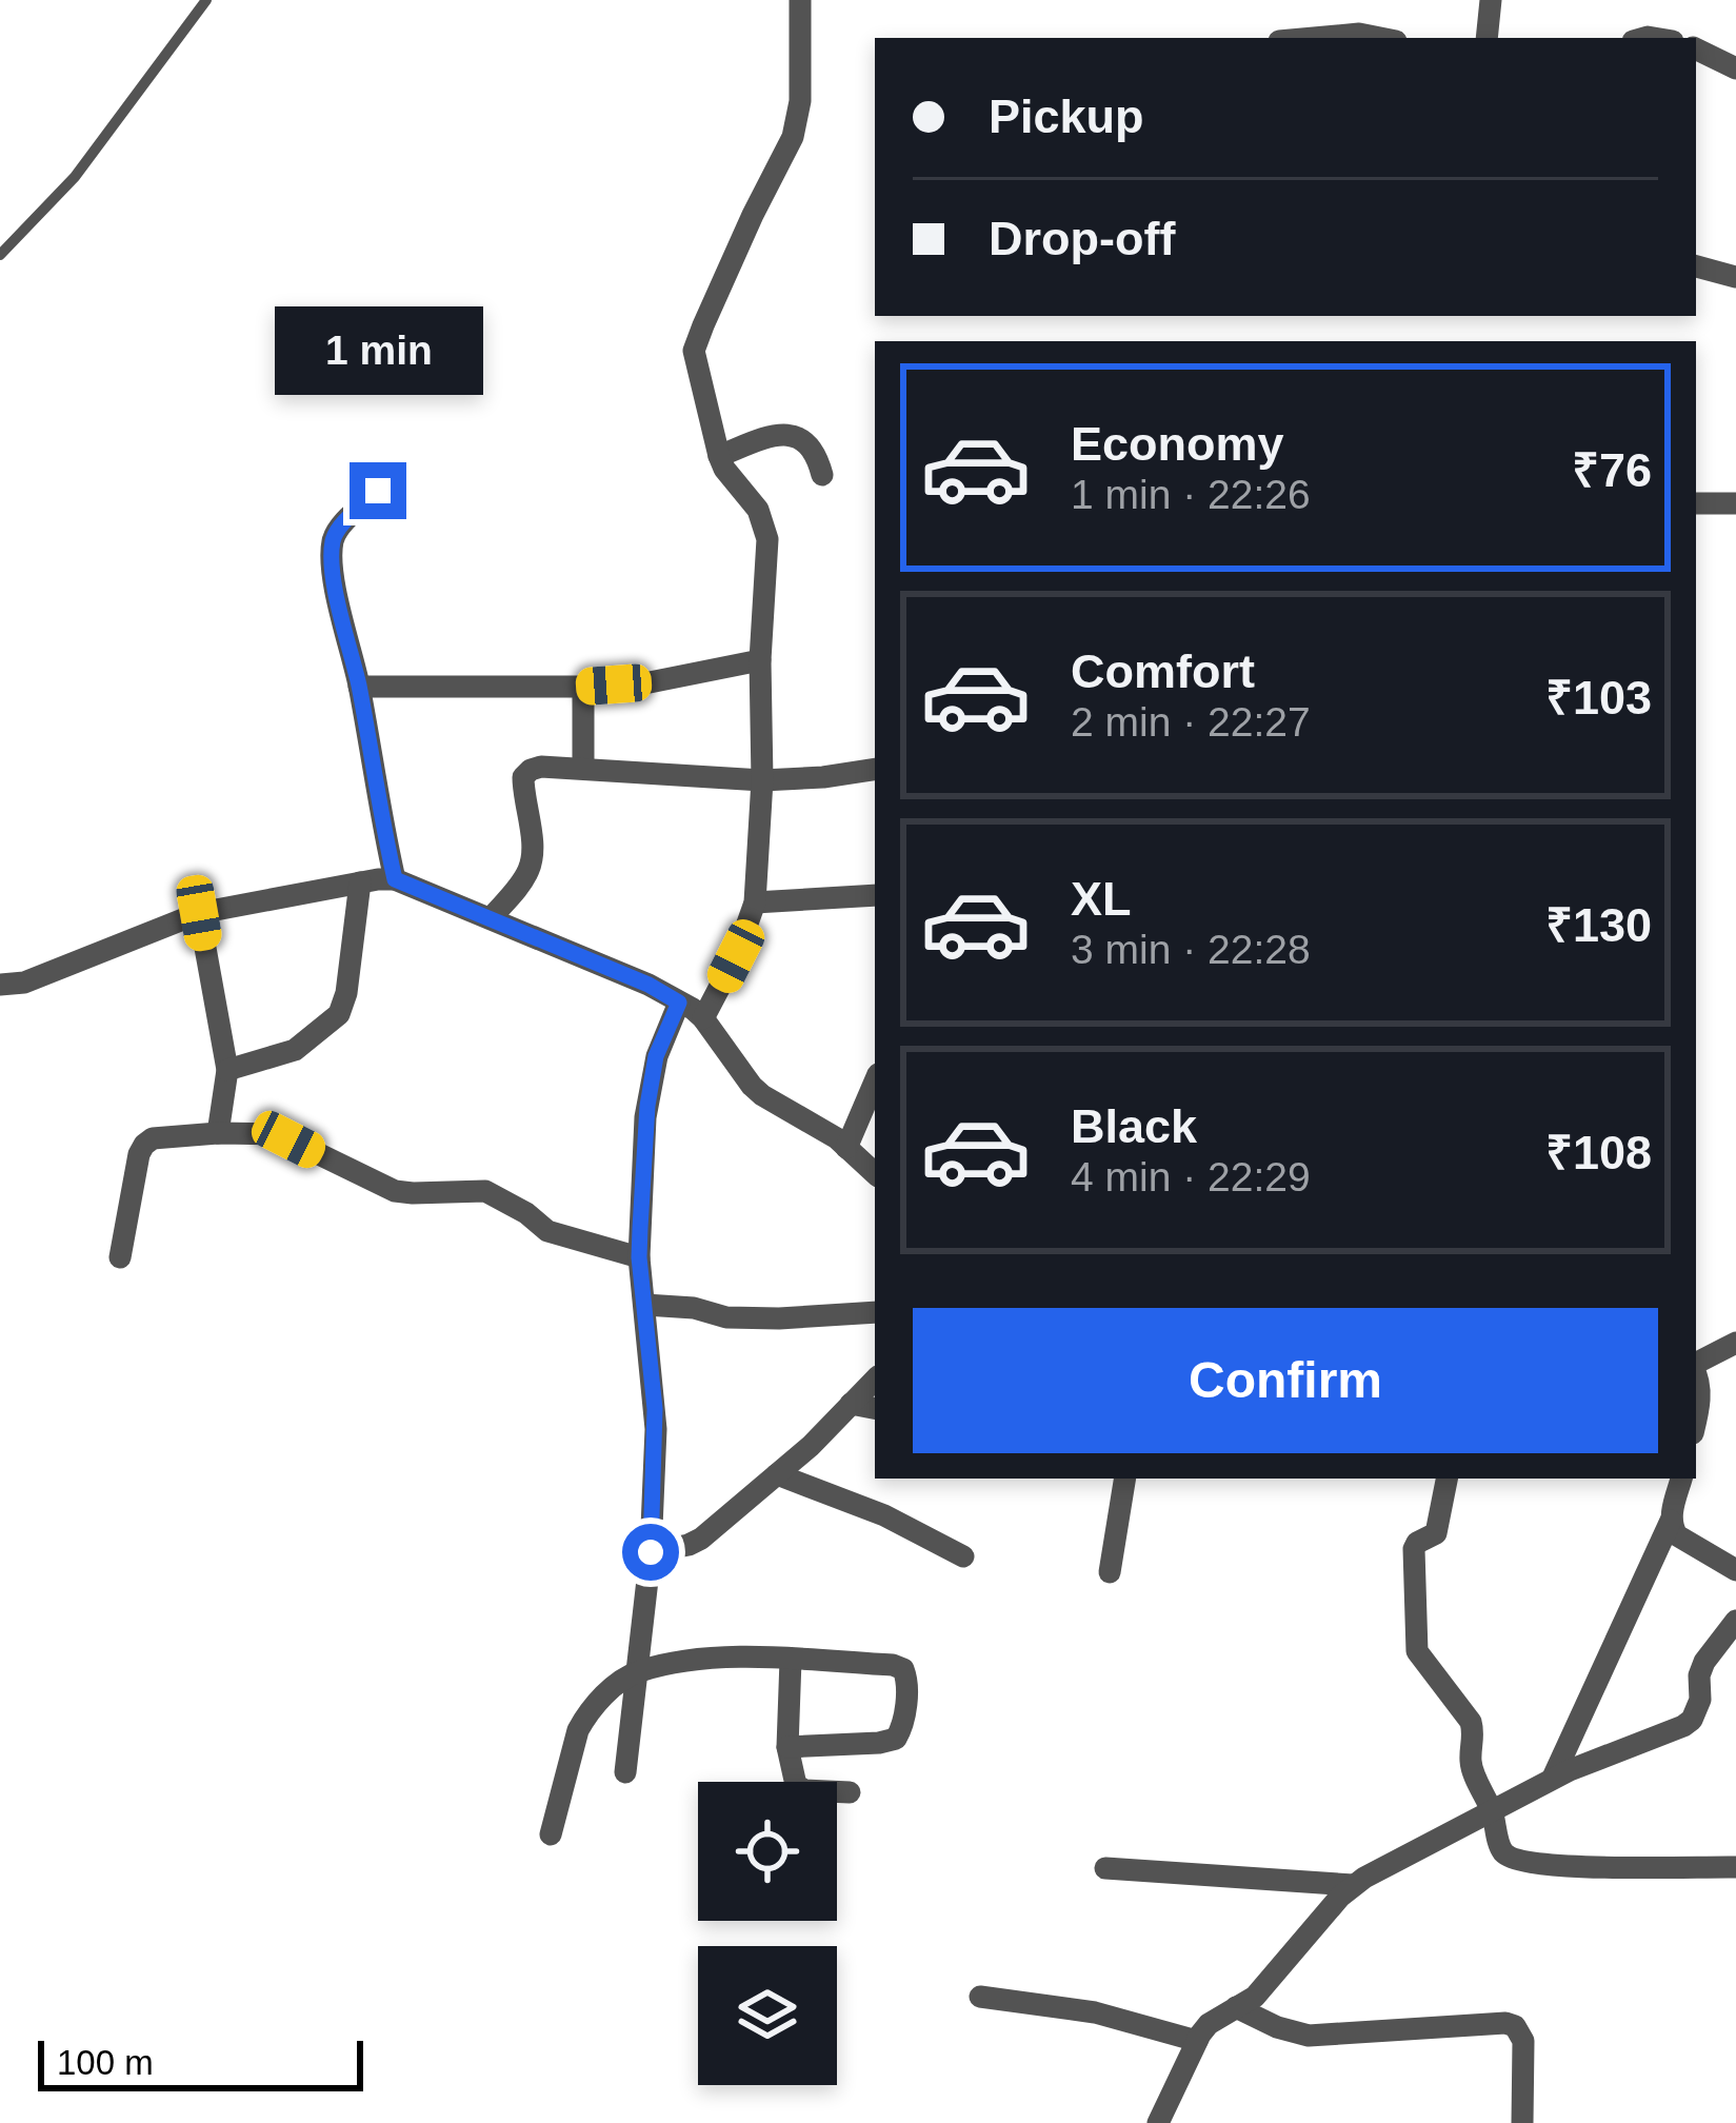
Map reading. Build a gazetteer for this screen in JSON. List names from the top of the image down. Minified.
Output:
{"scale_bar":"100 m","page":{"banner":["Pickup","Drop-off"],"bubble":"1 min","list":[{"name":"Economy","note":"1 min · 22:26","value":"₹76"},{"name":"Comfort","note":"2 min · 22:27","value":"₹103"},{"name":"XL","note":"3 min · 22:28","value":"₹130"},{"name":"Black","note":"4 min · 22:29","value":"₹108"}],"buttons":"Confirm","scale":"100 m"}}
